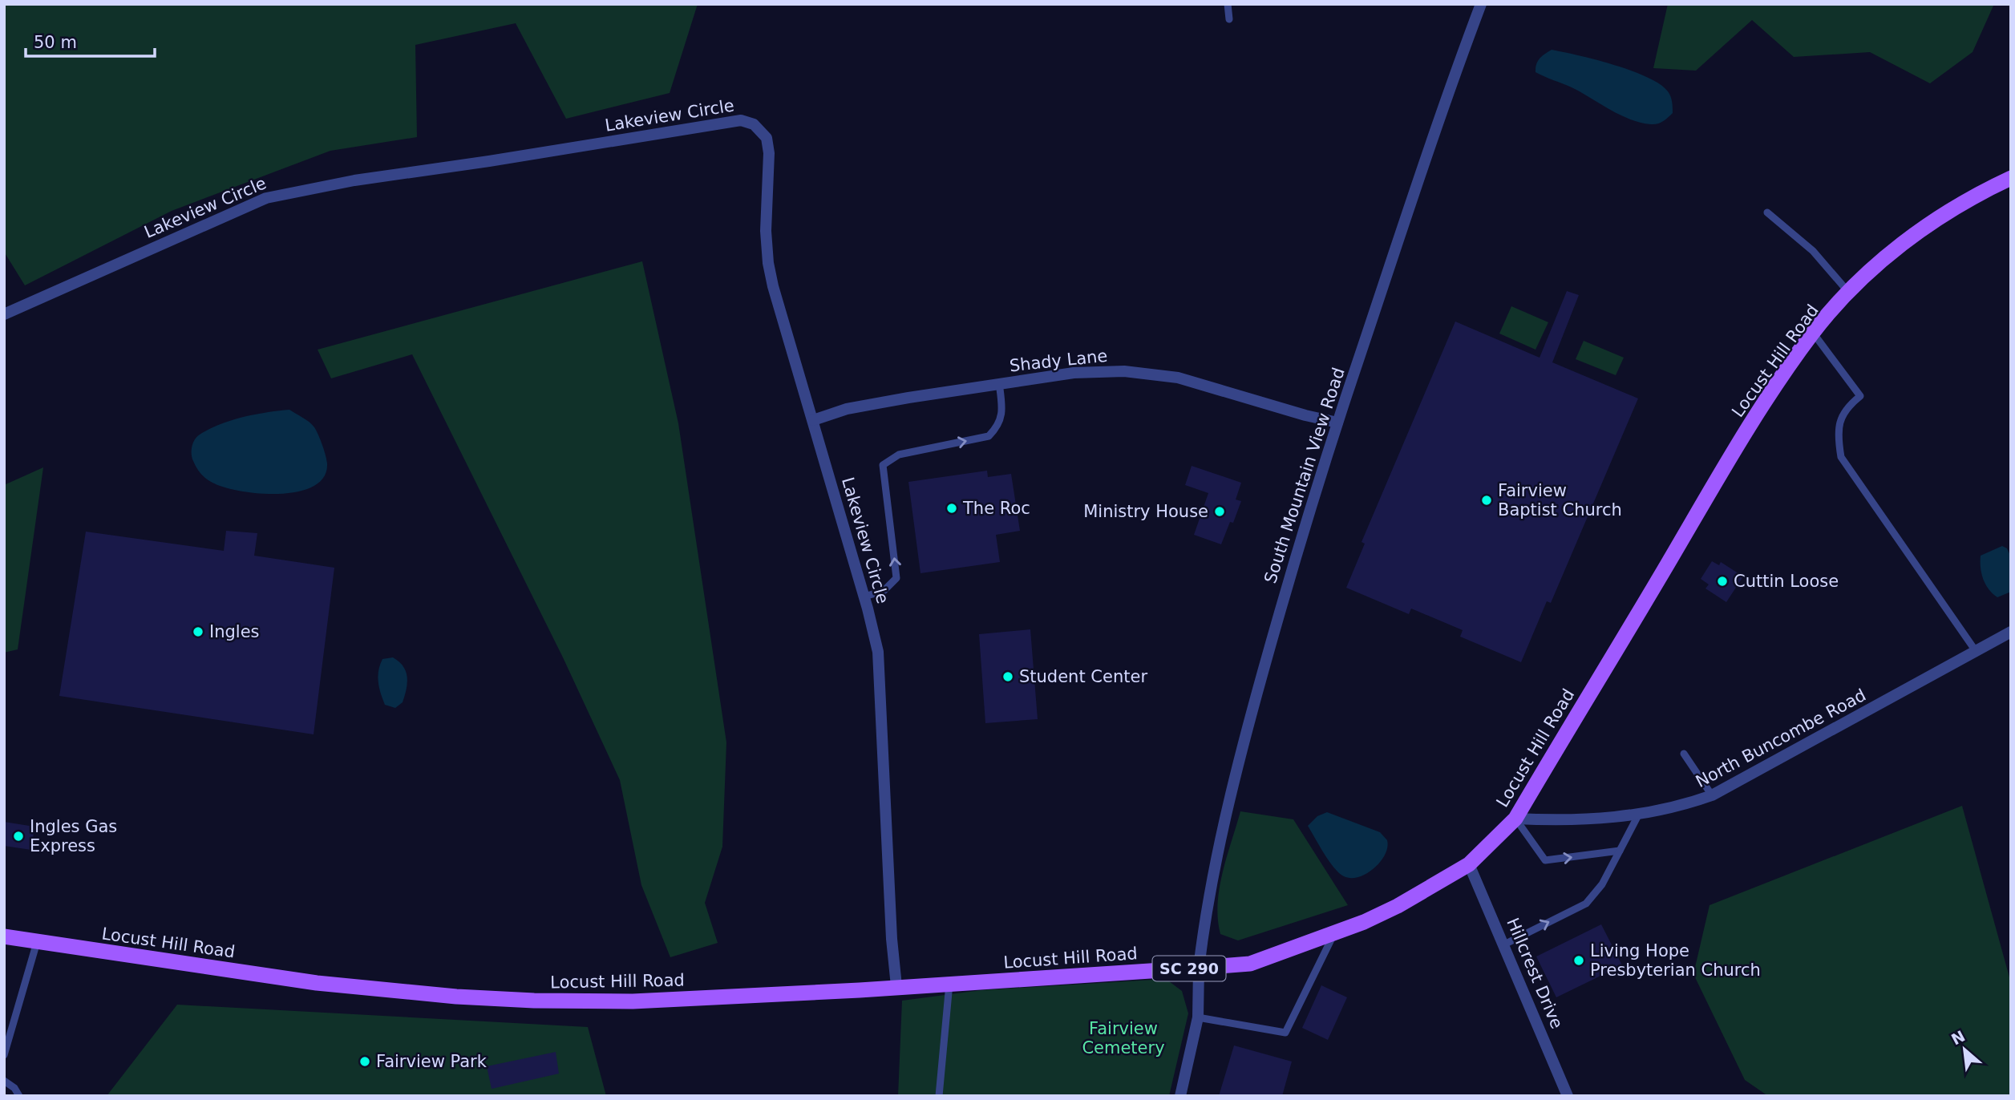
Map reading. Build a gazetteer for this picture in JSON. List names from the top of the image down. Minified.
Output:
{"streets":{"main road":["Locust Hill Road","SC 290"],"street":["Lakeview Circle","Shady Lane","South Mountain View Road","North Buncombe Road","Hillcrest Drive"]},"crossings":[["Lakeview Circle","Shady Lane"],["Lakeview Circle","Locust Hill Road"],["Shady Lane","South Mountain View Road"],["Locust Hill Road","South Mountain View Road"],["Locust Hill Road","North Buncombe Road"],["Locust Hill Road","Hillcrest Drive"]],"parks":["Fairview Cemetery"],"places":["Fairview Baptist Church","The Roc","Ministry House","Cuttin Loose","Ingles","Student Center","Ingles Gas Express","Living Hope Presbyterian Church","Fairview Park"],"scale_bar":"50 m","north":"top left"}
